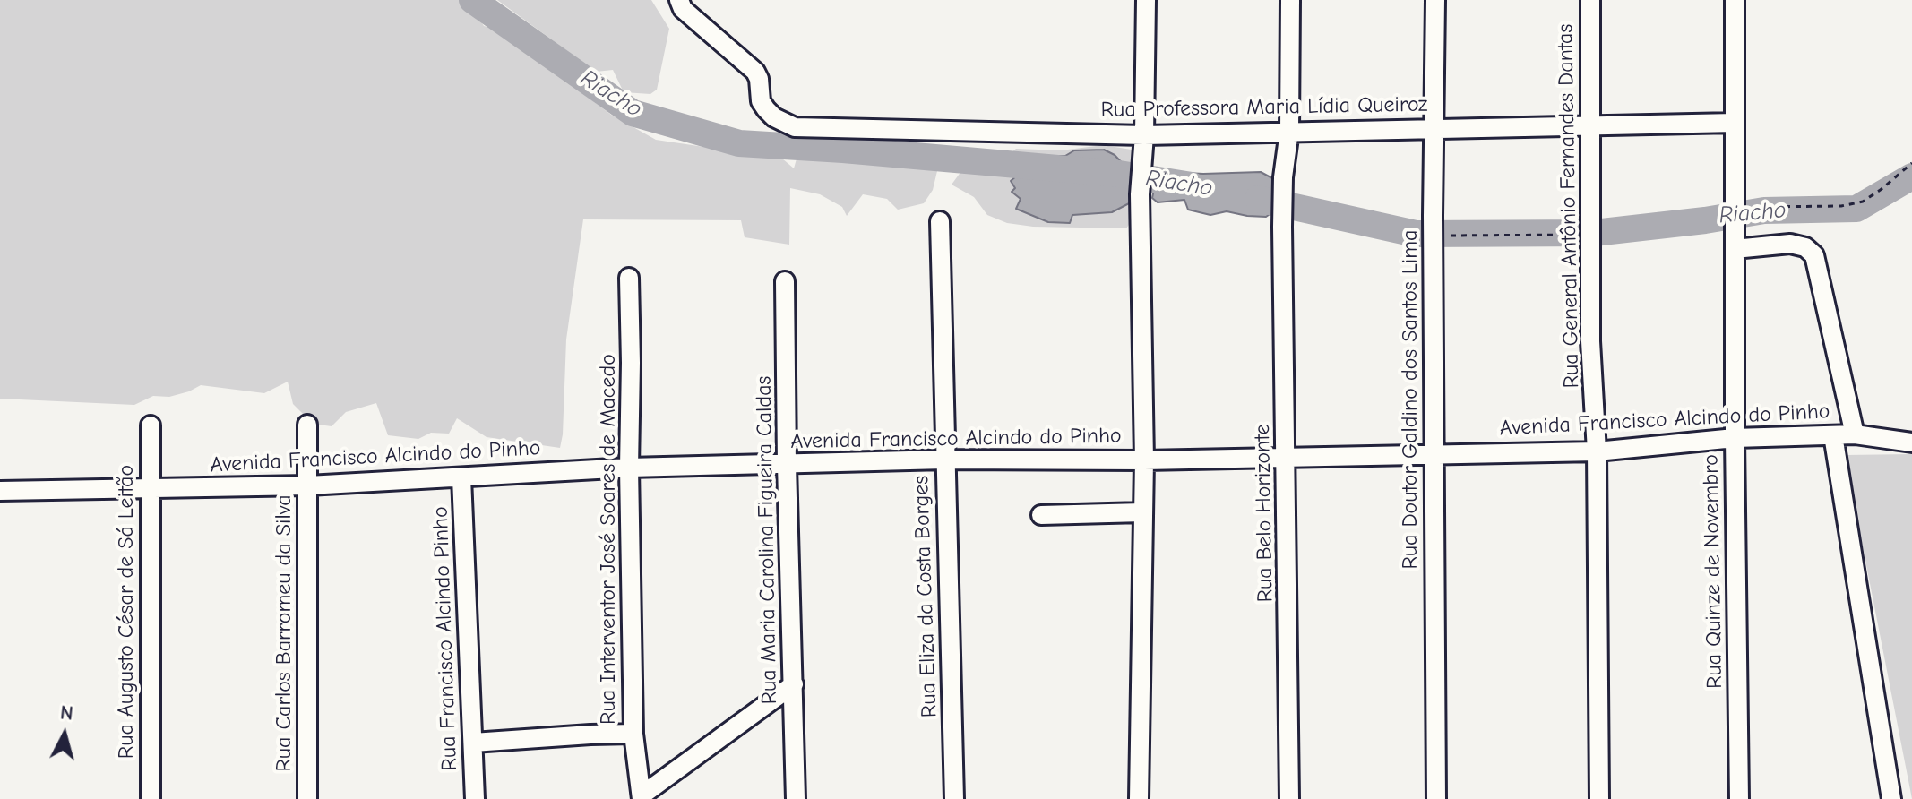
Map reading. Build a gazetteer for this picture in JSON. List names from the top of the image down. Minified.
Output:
{"streets":{"street":["Rua Professora Maria Lídia Queiroz","Rua General Antônio Fernandes Dantas","Rua Doutor Galdino dos Santos Lima","Avenida Francisco Alcindo do Pinho","Rua Belo Horizonte","Rua Interventor José Soares de Macedo","Rua Maria Carolina Figueira Caldas","Rua Quinze de Novembro","Rua Eliza da Costa Borges","Rua Augusto César de Sá Leitão","Rua Carlos Barromeu da Silva","Rua Francisco Alcindo Pinho"]},"crossings":[["Rua Professora Maria Lídia Queiroz","Rua General Antônio Fernandes Dantas"],["Rua Professora Maria Lídia Queiroz","Rua Doutor Galdino dos Santos Lima"],["Rua Professora Maria Lídia Queiroz","Rua Belo Horizonte"],["Rua Professora Maria Lídia Queiroz","Rua Quinze de Novembro"],["Rua General Antônio Fernandes Dantas","Avenida Francisco Alcindo do Pinho"],["Rua Doutor Galdino dos Santos Lima","Avenida Francisco Alcindo do Pinho"],["Avenida Francisco Alcindo do Pinho","Rua Belo Horizonte"],["Avenida Francisco Alcindo do Pinho","Rua Interventor José Soares de Macedo"],["Avenida Francisco Alcindo do Pinho","Rua Maria Carolina Figueira Caldas"],["Avenida Francisco Alcindo do Pinho","Rua Quinze de Novembro"],["Avenida Francisco Alcindo do Pinho","Rua Eliza da Costa Borges"],["Avenida Francisco Alcindo do Pinho","Rua Augusto César de Sá Leitão"],["Avenida Francisco Alcindo do Pinho","Rua Carlos Barromeu da Silva"],["Avenida Francisco Alcindo do Pinho","Rua Francisco Alcindo Pinho"]],"water":["Riacho"],"north":"top"}
